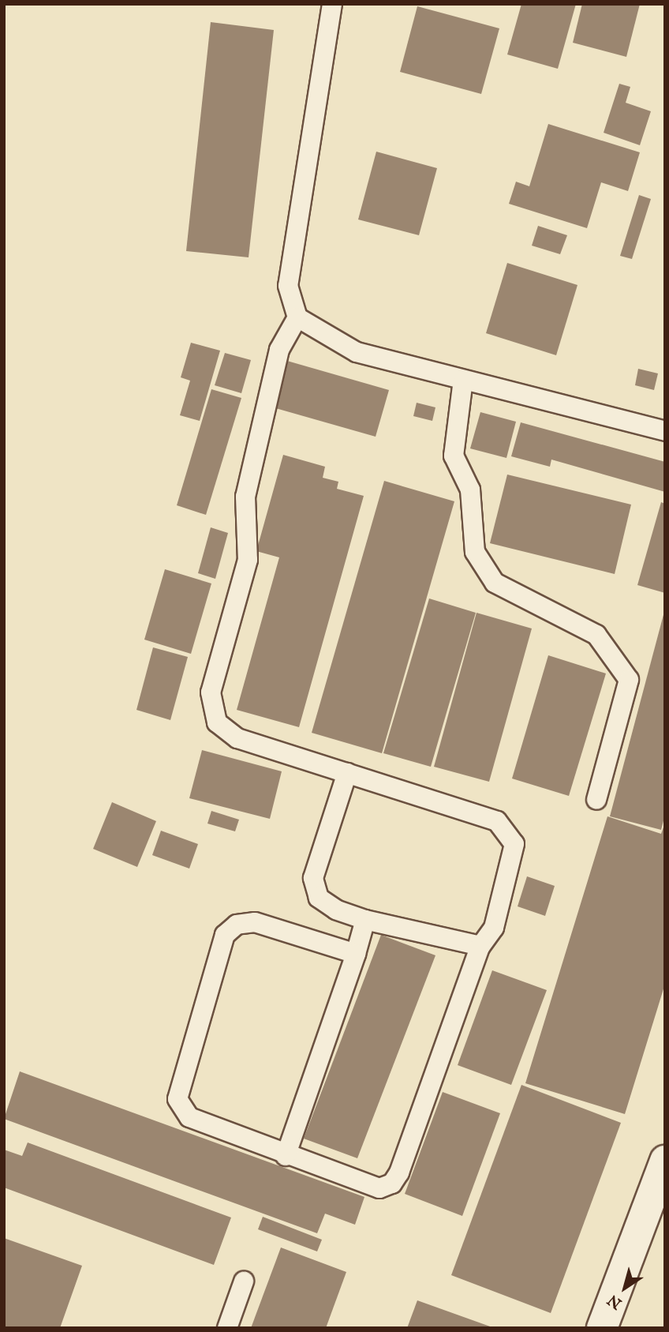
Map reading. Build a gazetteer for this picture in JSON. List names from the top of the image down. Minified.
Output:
{"north":"bottom left"}
